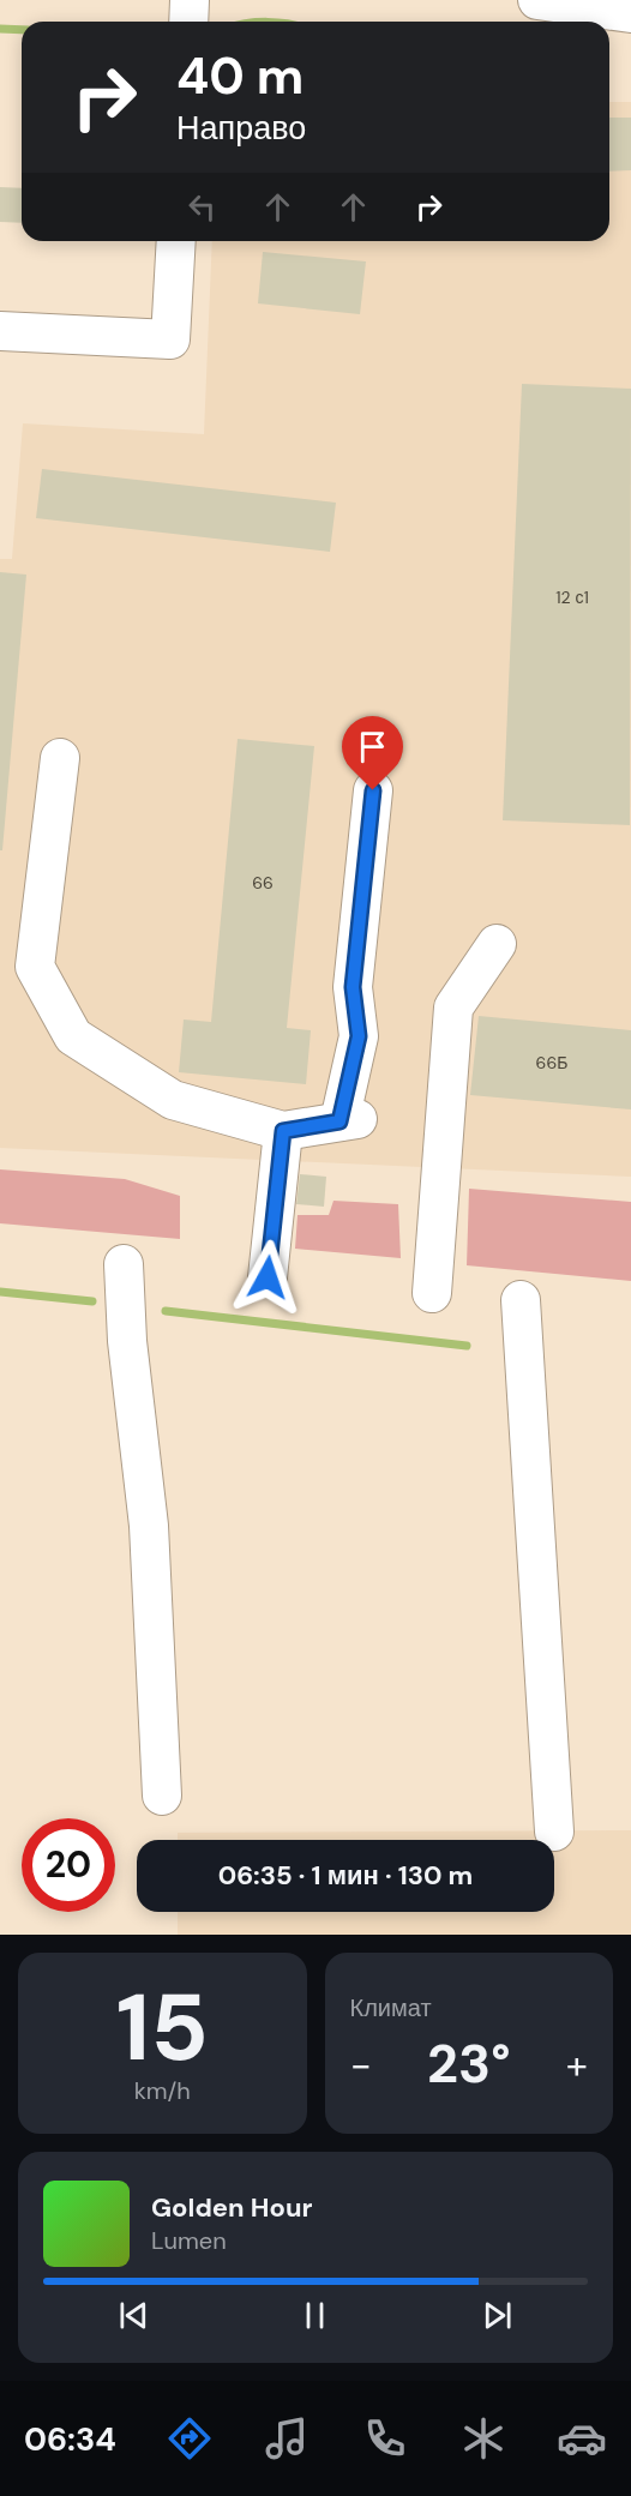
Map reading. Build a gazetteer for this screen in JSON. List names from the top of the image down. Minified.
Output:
{"house_numbers":["12 с1","66","66Б"],"page":{"turn":["40 m","Направо"],"limit":"20","trip":"06:35 · 1 мин · 130 m","tile":[["15","km/h"],"Климат"],"heat":["−","23°","+"],"song":["Golden Hour","Lumen"],"tabs":"06:34"}}
